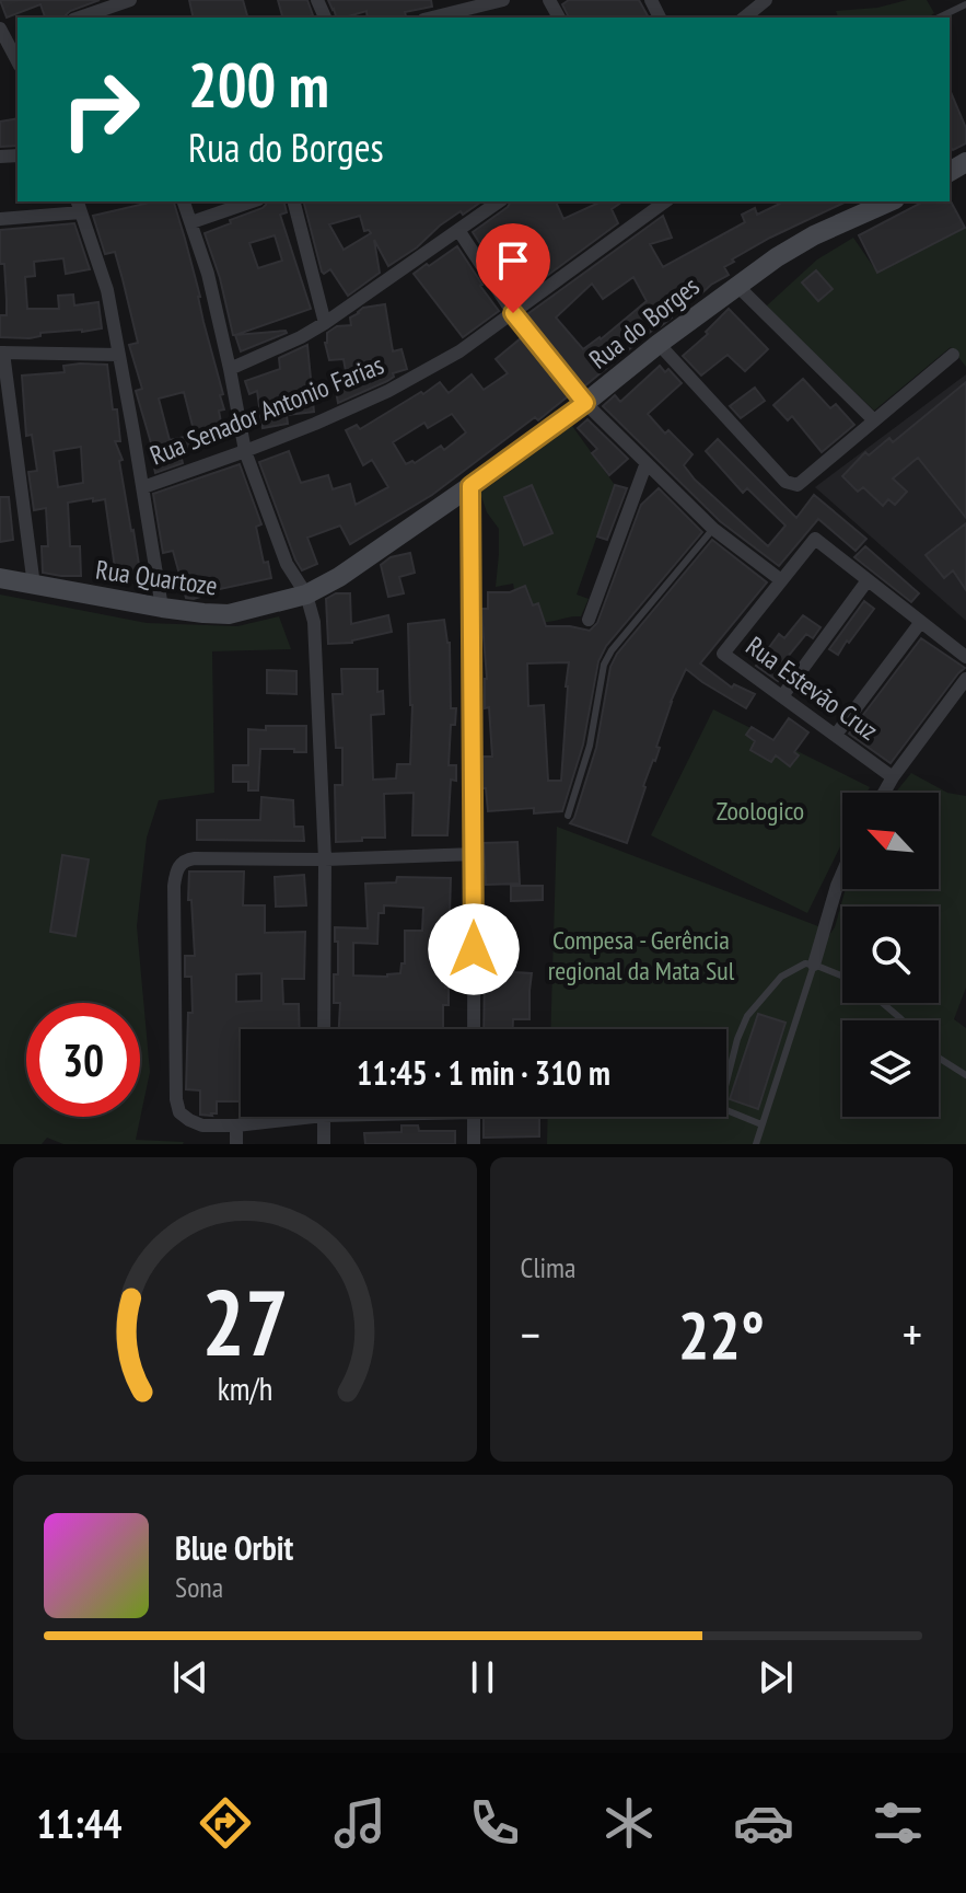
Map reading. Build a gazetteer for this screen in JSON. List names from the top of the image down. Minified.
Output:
{"streets":{"street":["Rua do Borges","Rua Senador Antonio Farias","Rua Quartoze","Rua Estevão Cruz"]},"crossings":[["Rua do Borges","Rua Quartoze"]],"parks":["Zoologico","Compesa - Gerência regional da Mata Sul"],"north":"top left","page":{"turn":["200 m","Rua do Borges"],"limit":"30","trip":"11:45 · 1 min · 310 m","tile":"Clima","heat":["−","22°","+"],"song":["Blue Orbit","Sona"],"tabs":"11:44","gauge":["27","km/h"]}}
